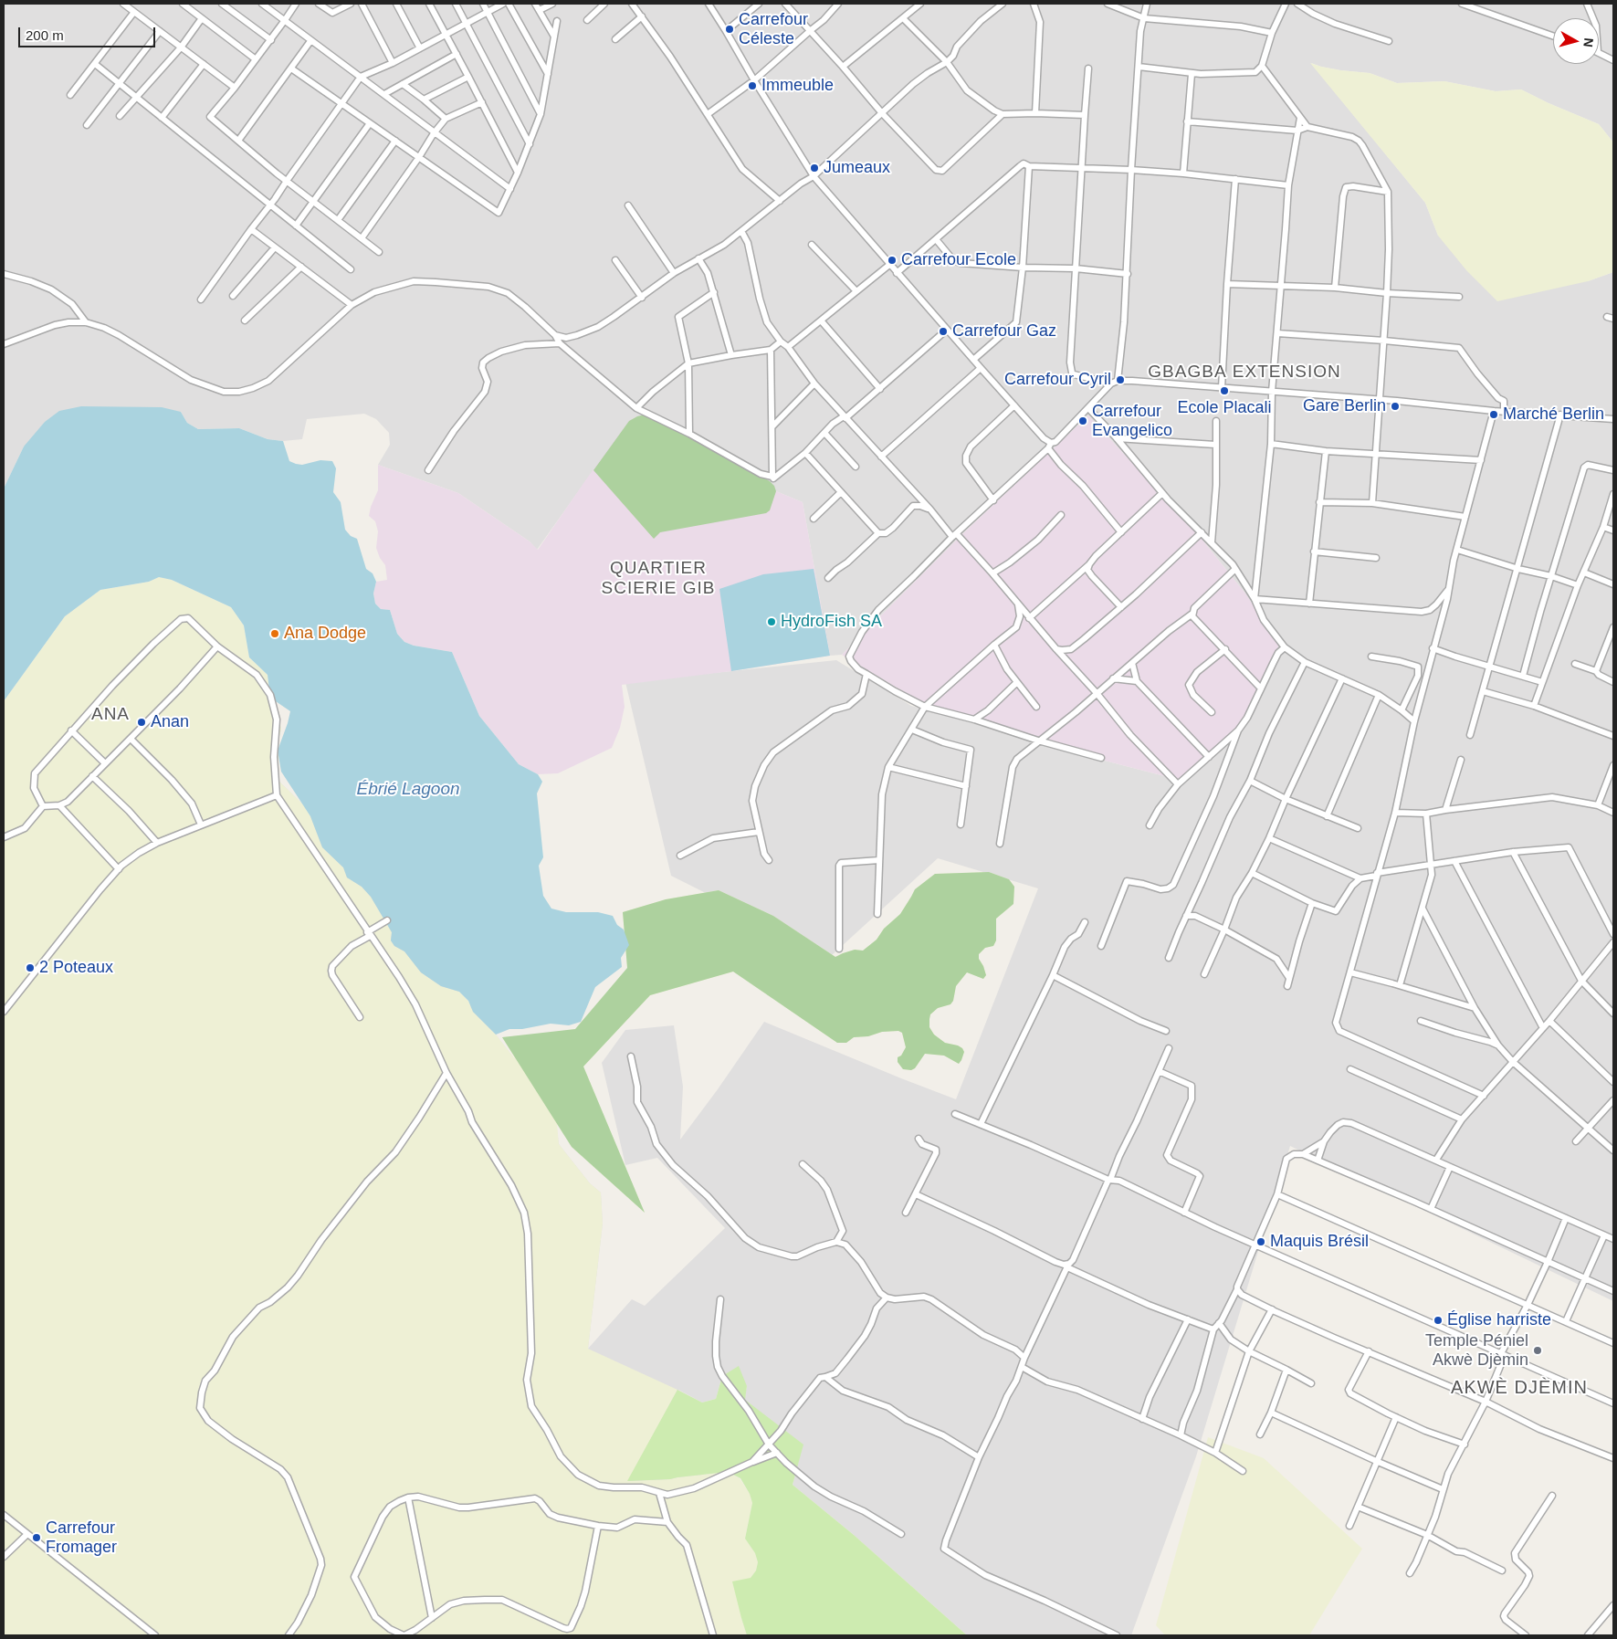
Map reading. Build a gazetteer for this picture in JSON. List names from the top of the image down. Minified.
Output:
{"districts":["GBAGBA EXTENSION","QUARTIER SCIERIE GIB","ANA","AKWÈ DJÈMIN"],"water":["Ébrié Lagoon"],"places":["Carrefour Céleste","Immeuble","Jumeaux","Carrefour Ecole","Carrefour Gaz","Carrefour Cyril","Ecole Placali","Gare Berlin","Marché Berlin","Carrefour Evangelico","HydroFish SA","Ana Dodge","Anan","2 Poteaux","Maquis Brésil","Église harriste","Temple Péniel Akwè Djèmin","Carrefour Fromager"],"scale_bar":"200 m","north":"right"}
